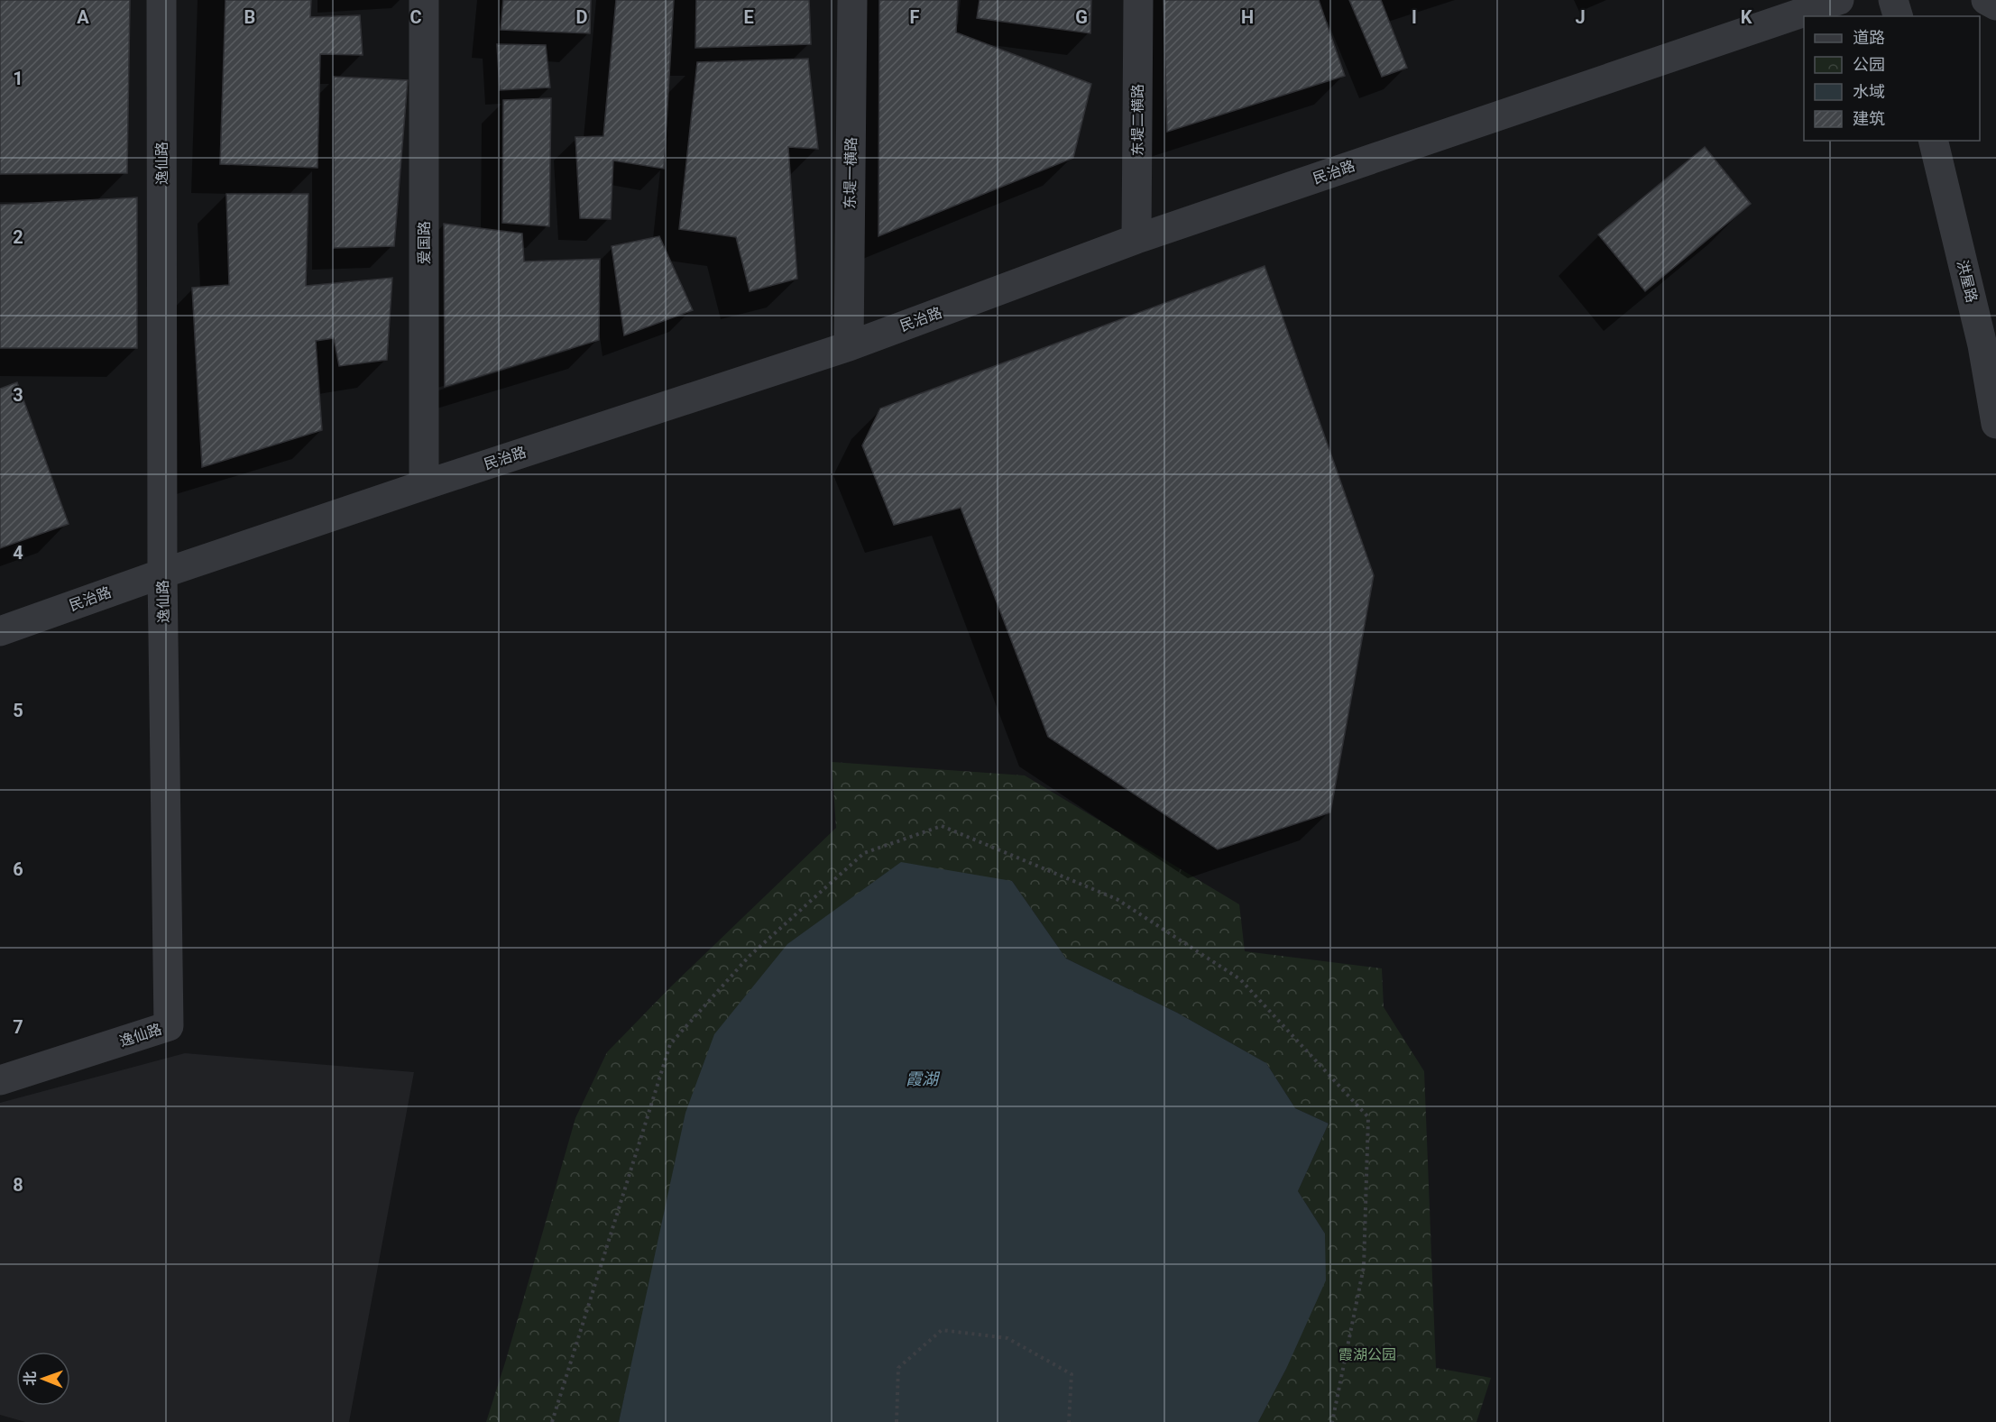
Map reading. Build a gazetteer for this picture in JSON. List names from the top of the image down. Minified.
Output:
{"streets":{"street":["东堤二横路","逸仙路","民治路","东堤一横路","爱国路","洪屋路"]},"crossings":[["东堤二横路","民治路"],["逸仙路","民治路"],["民治路","东堤一横路"],["民治路","爱国路"]],"water":["霞湖"],"parks":["霞湖公园"],"legend":["道路","公园","水域","建筑"],"north":"left","grid":{"columns":["A","B","C","D","E","F","G","H","I","J","K"],"rows":["1","2","3","4","5","6","7","8"]}}
